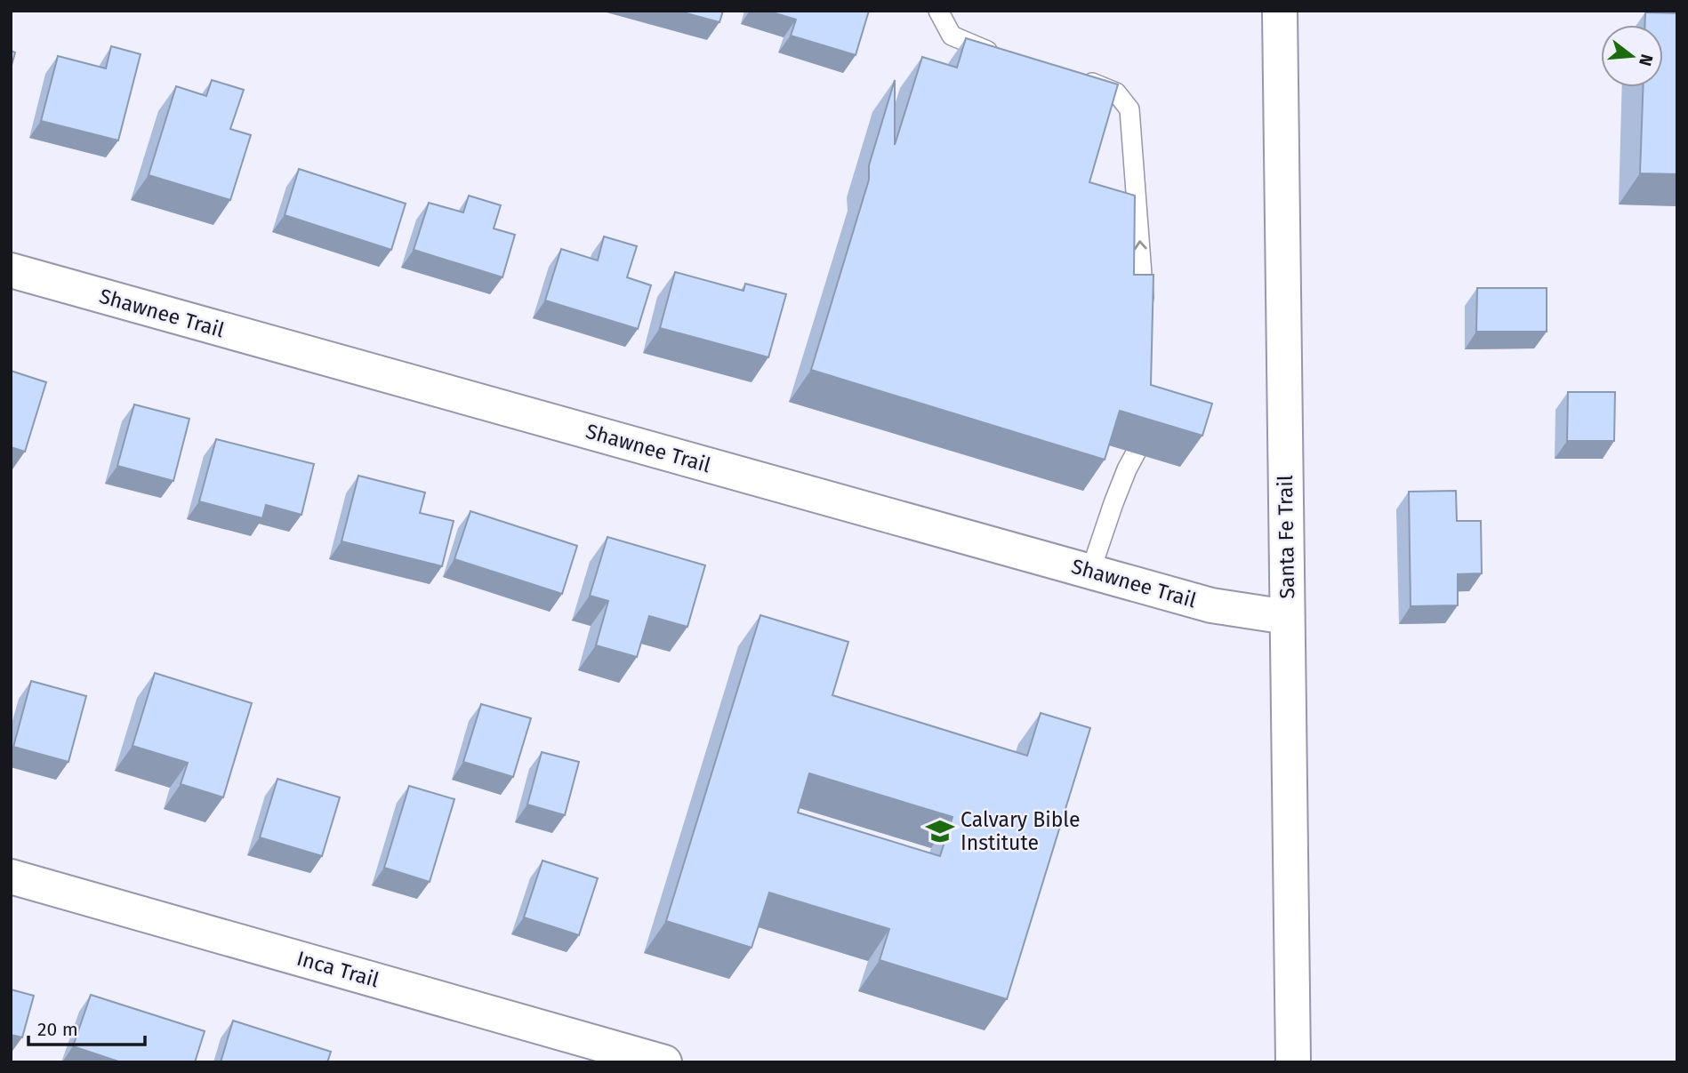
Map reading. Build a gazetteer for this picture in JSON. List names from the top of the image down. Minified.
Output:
{"streets":{"street":["Shawnee Trail","Santa Fe Trail","Inca Trail"]},"crossings":[["Shawnee Trail","Santa Fe Trail"]],"places":{"school or university":["Calvary Bible Institute"]},"scale_bar":"20 m","north":"right"}
